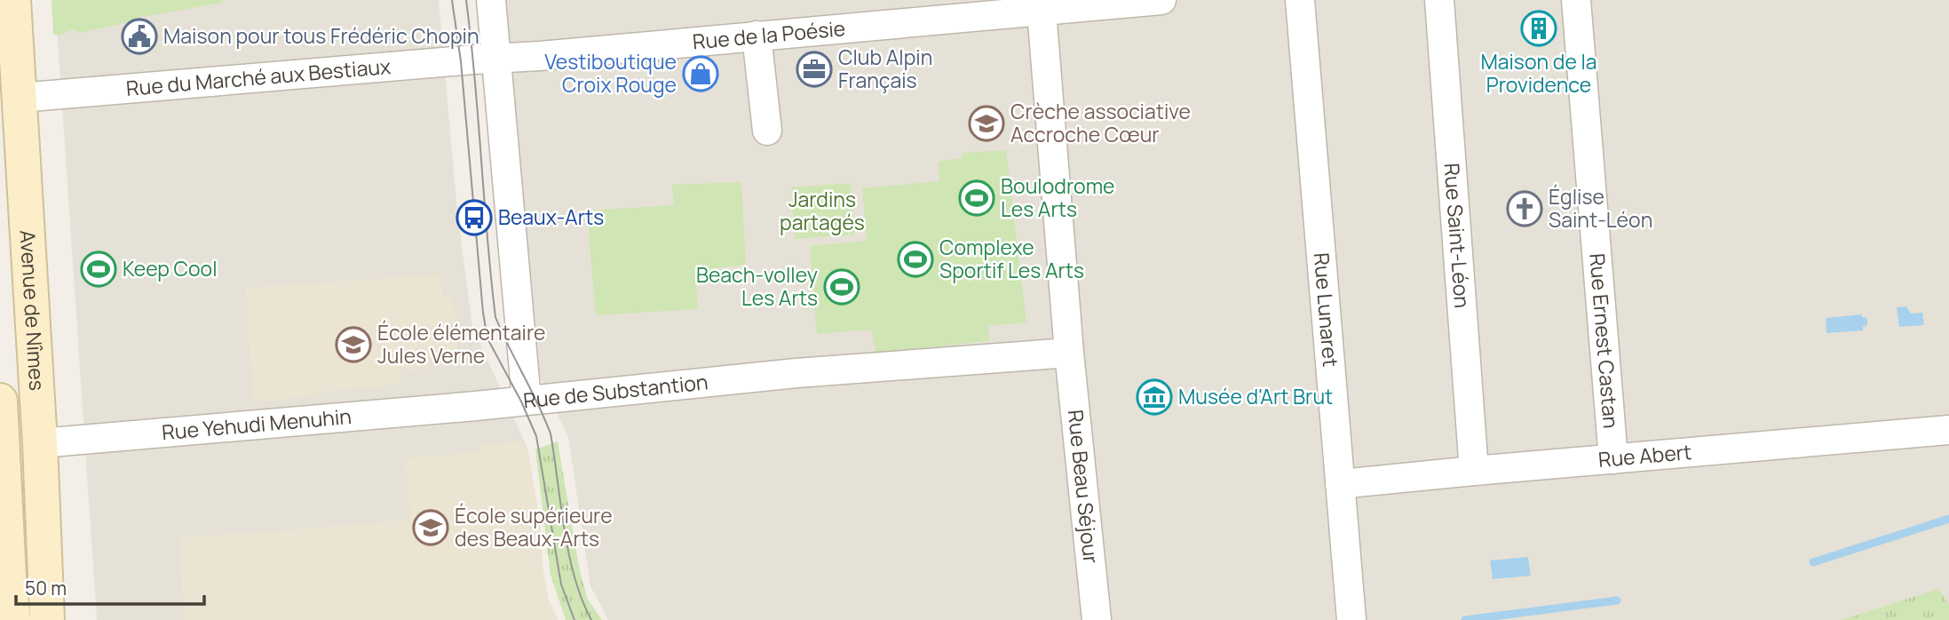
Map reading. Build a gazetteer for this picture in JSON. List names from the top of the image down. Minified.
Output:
{"streets":{"main road":["Avenue de Nîmes"],"street":["Rue de la Poésie","Rue du Marché aux Bestiaux","Rue Saint-Léon","Rue Lunaret","Rue Ernest Castan","Rue de Substantion","Rue Yehudi Menuhin","Rue Abert","Rue Beau Séjour"]},"crossings":[["Rue de la Poésie","Rue du Marché aux Bestiaux"],["Rue de la Poésie","Rue de Substantion"],["Rue de la Poésie","Rue Beau Séjour"],["Rue du Marché aux Bestiaux","Avenue de Nîmes"],["Rue du Marché aux Bestiaux","Rue de Substantion"],["Rue Saint-Léon","Rue Abert"],["Avenue de Nîmes","Rue Yehudi Menuhin"],["Rue Lunaret","Rue Abert"],["Rue Ernest Castan","Rue Abert"],["Rue de Substantion","Rue Yehudi Menuhin"],["Rue de Substantion","Rue Beau Séjour"]],"parks":["Jardins partagés"],"places":{"building":["Maison de la Providence"],"public building":["Maison pour tous Frédéric Chopin"],"office":["Club Alpin Français"],"shop":["Vestiboutique Croix Rouge"],"school or university":["Crèche associative Accroche Cœur","École élémentaire Jules Verne","École supérieure des Beaux-Arts"],"sports":["Boulodrome Les Arts","Complexe Sportif Les Arts","Keep Cool","Beach-volley Les Arts"],"church":["Église Saint-Léon"],"bus stop":["Beaux-Arts"],"museum":["Musée d'Art Brut"]},"scale_bar":"50 m"}
